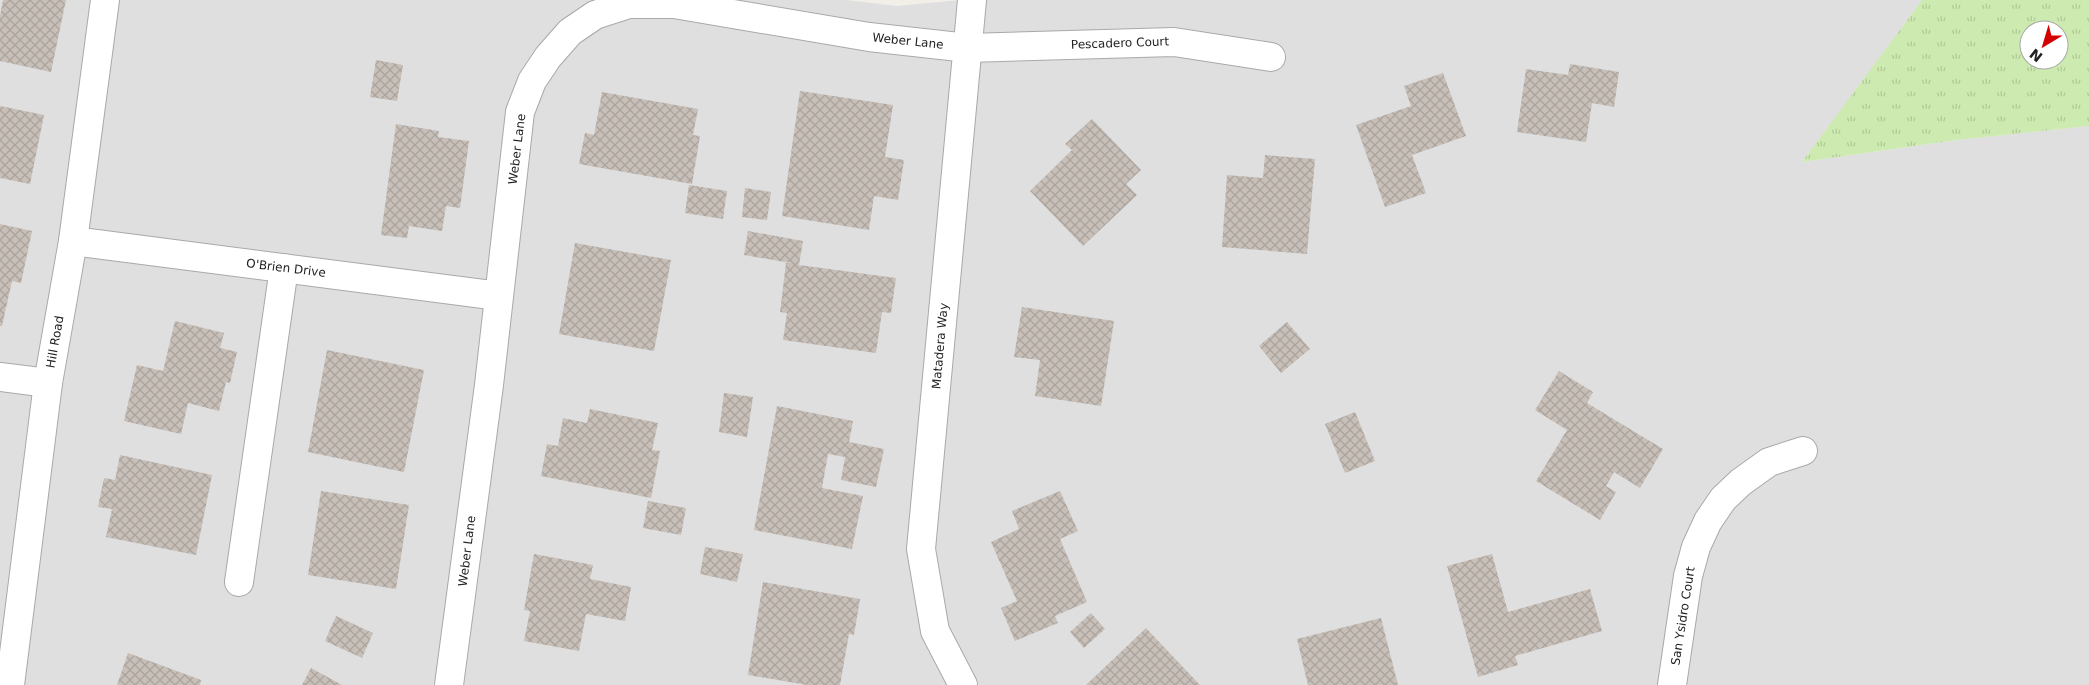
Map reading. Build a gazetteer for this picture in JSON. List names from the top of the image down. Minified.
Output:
{"streets":{"street":["Weber Lane","Pescadero Court","O'Brien Drive","Hill Road","Matadera Way","San Ysidro Court"]},"crossings":[["Weber Lane","Pescadero Court"],["Weber Lane","O'Brien Drive"],["Weber Lane","Matadera Way"],["Pescadero Court","Matadera Way"],["O'Brien Drive","Hill Road"]],"north":"bottom left"}
